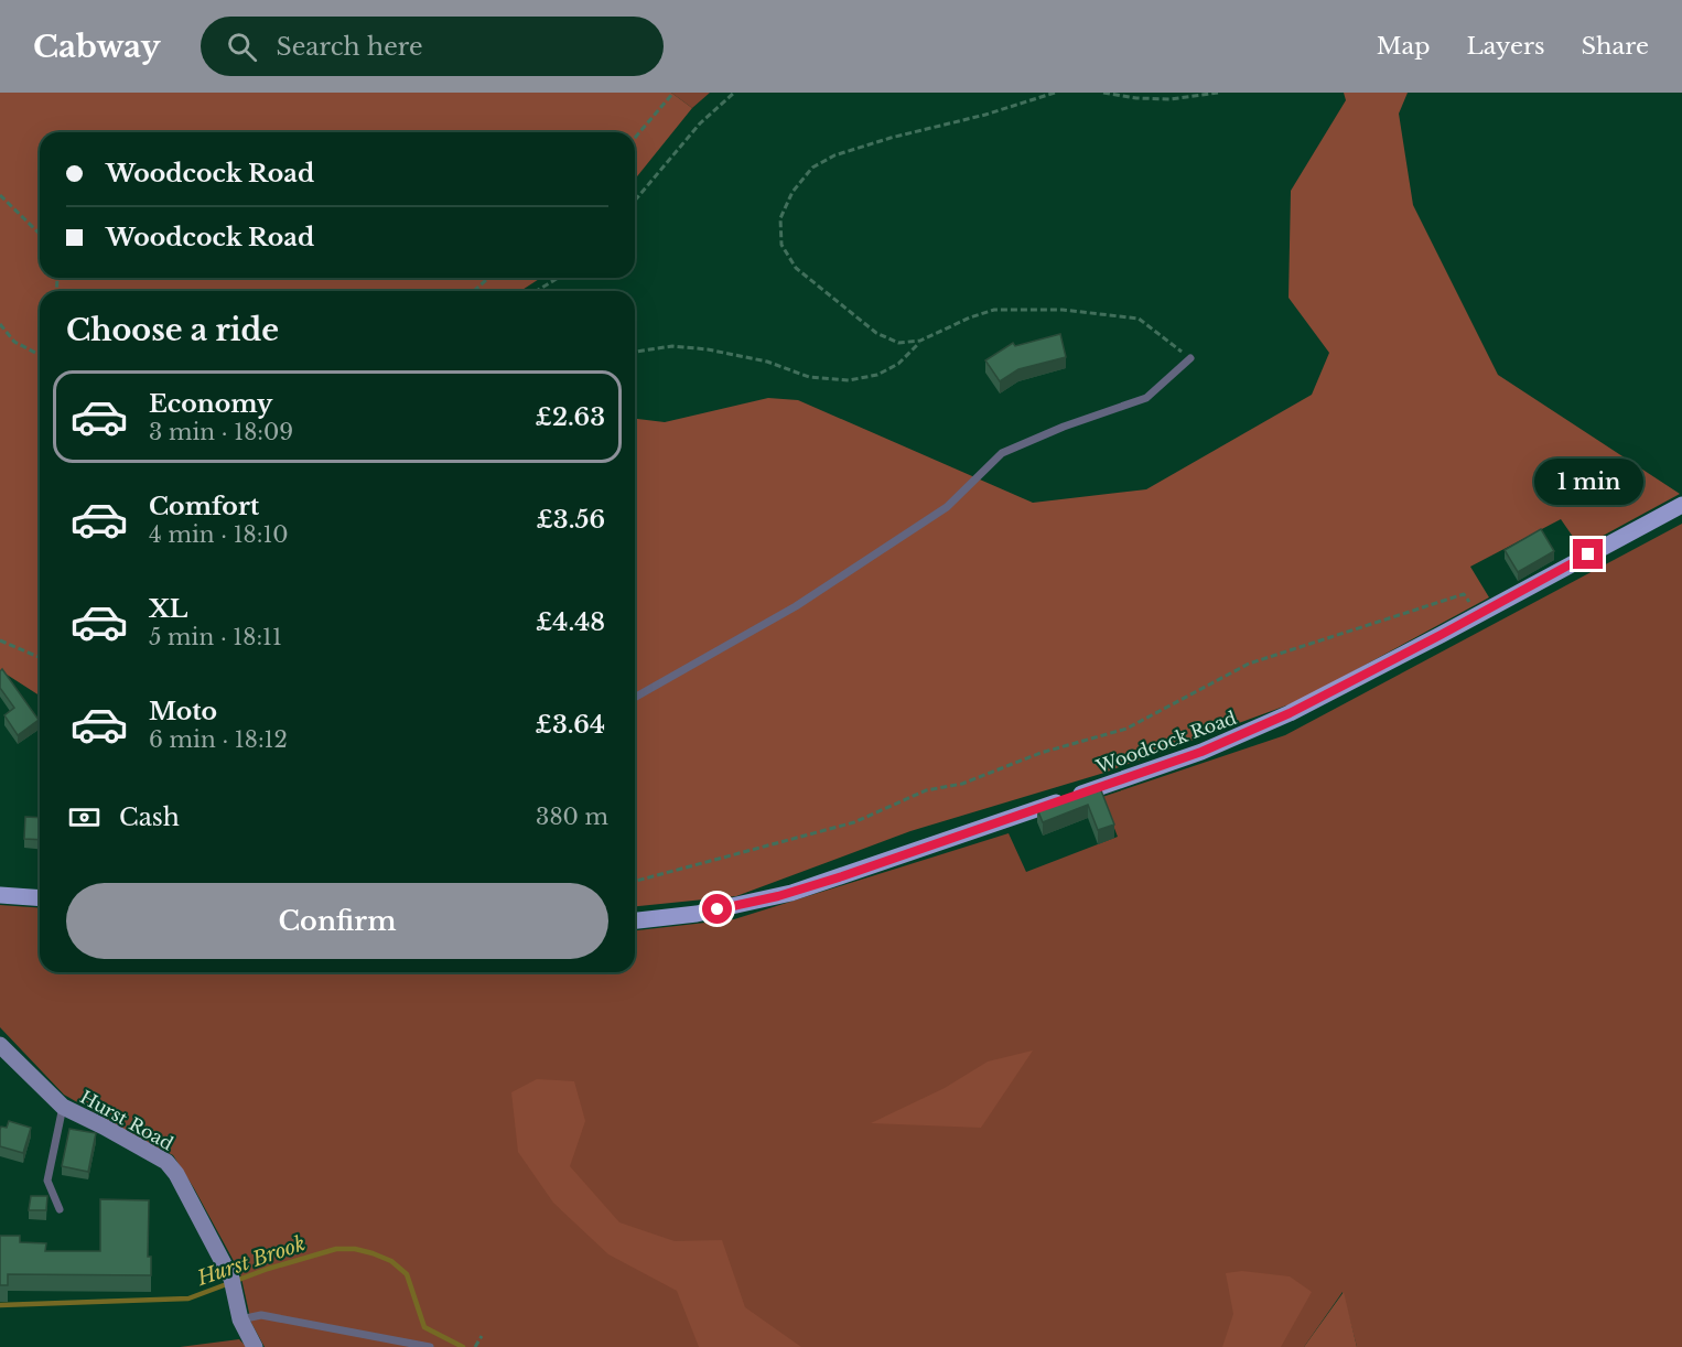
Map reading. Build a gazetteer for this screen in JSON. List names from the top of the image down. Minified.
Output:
{"streets":{"main road":["Woodcock Road"],"street":["Hurst Road"]},"water":["Hurst Brook"],"page":{"header":"Cabway","search":"Search here","nav":["Map","Layers","Share"],"banner":["Woodcock Road","Woodcock Road"],"heading":"Choose a ride","list":[{"name":"Economy","note":"3 min · 18:09","value":"£2.63"},{"name":"Comfort","note":"4 min · 18:10","value":"£3.56"},{"name":"XL","note":"5 min · 18:11","value":"£4.48"},{"name":"Moto","note":"6 min · 18:12","value":"£3.64"}],"bubble":"1 min","pay":["Cash","380 m"],"buttons":"Confirm"}}
